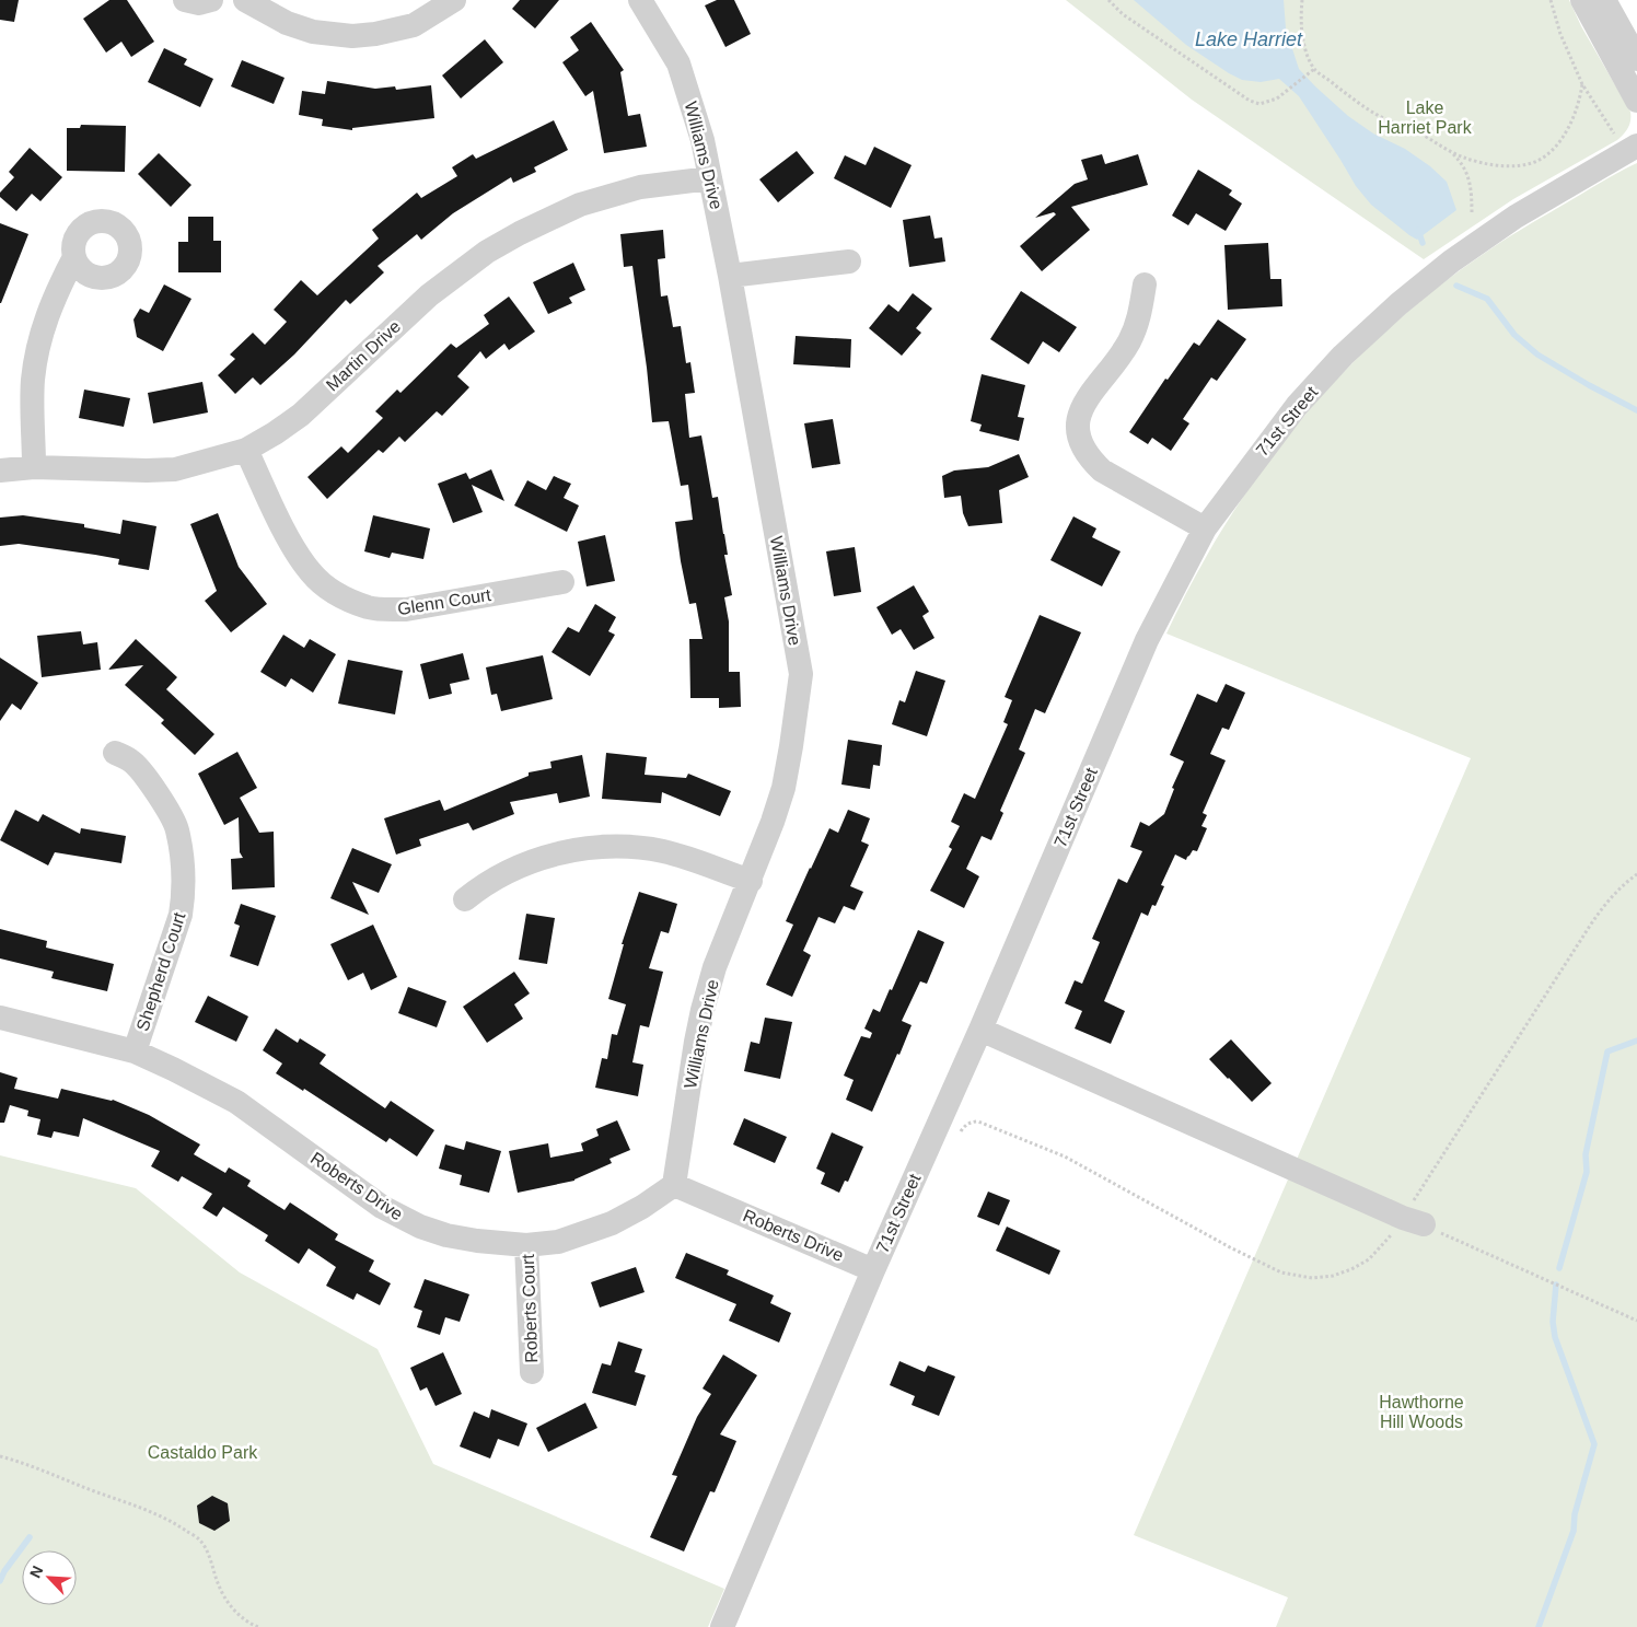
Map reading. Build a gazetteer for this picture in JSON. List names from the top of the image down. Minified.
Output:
{"streets":{"street":["Williams Drive","Martin Drive","71st Street","Glenn Court","Shepherd Court","Roberts Drive","Roberts Court"]},"crossings":[["Williams Drive","Martin Drive"],["Williams Drive","Roberts Drive"],["Martin Drive","Glenn Court"],["71st Street","Roberts Drive"],["Shepherd Court","Roberts Drive"],["Roberts Drive","Roberts Court"]],"water":["Lake Harriet"],"parks":["Lake Harriet Park","Hawthorne Hill Woods","Castaldo Park"],"north":"top left"}
